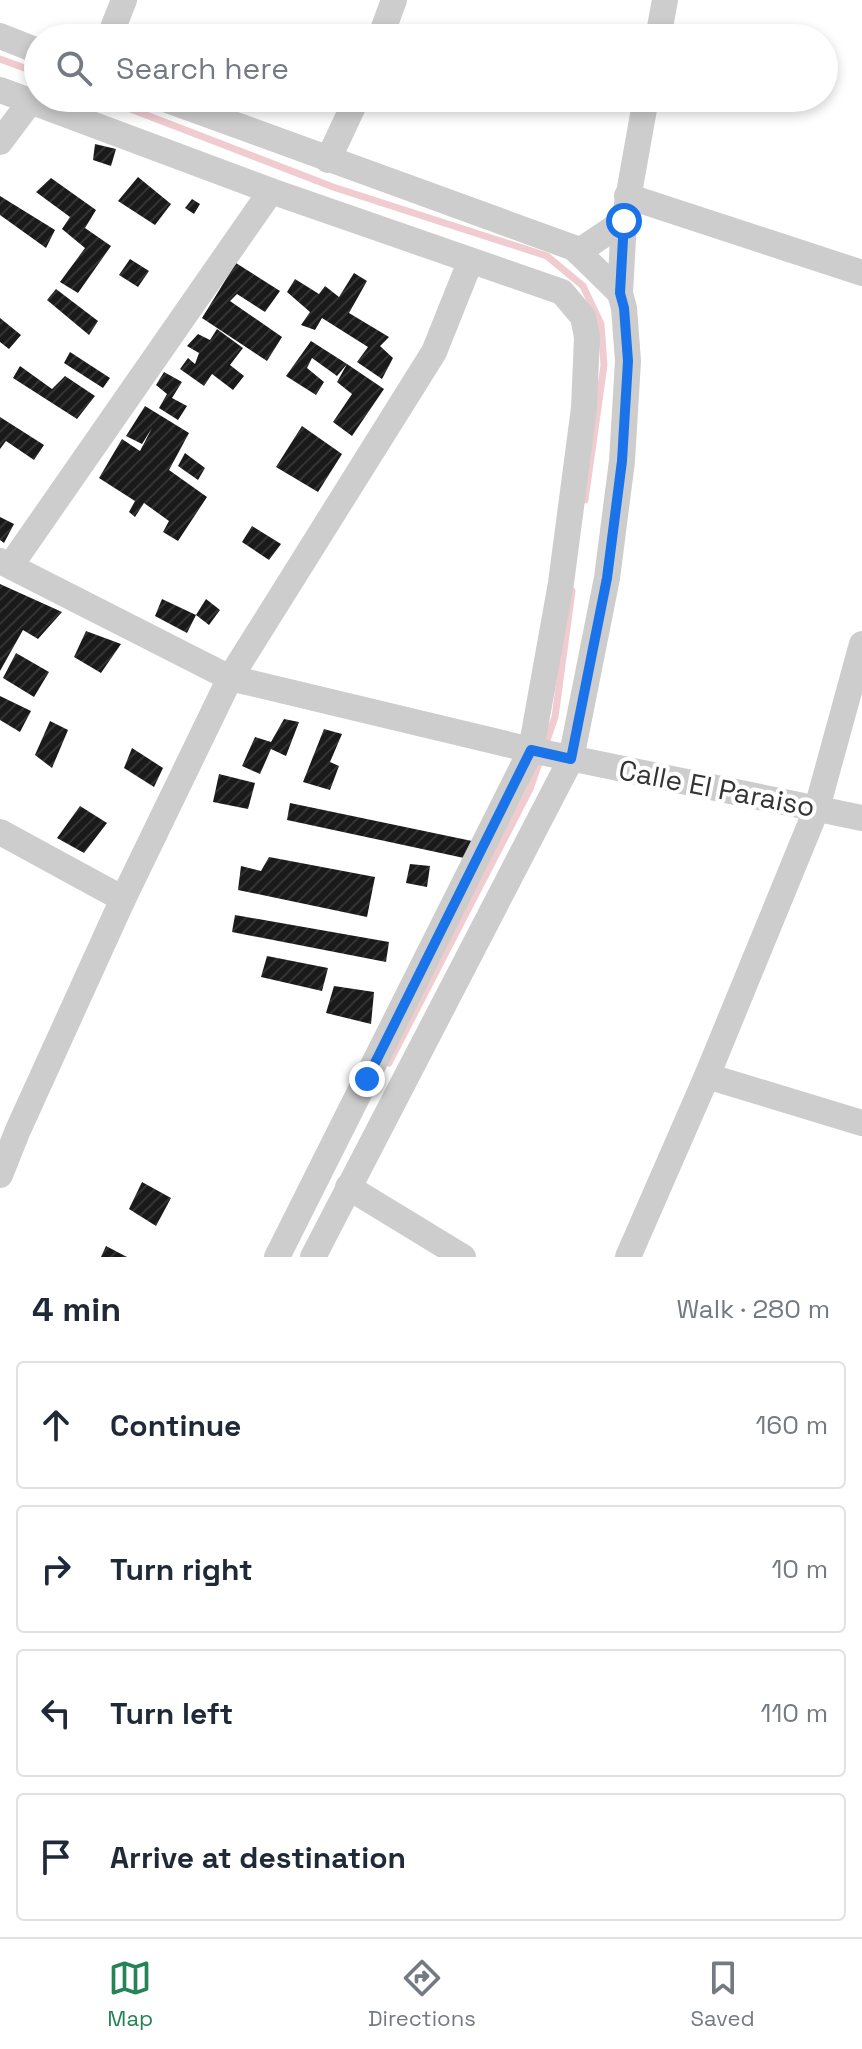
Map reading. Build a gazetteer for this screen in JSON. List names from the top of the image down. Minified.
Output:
{"streets":{"street":["Calle El Paraiso"]},"page":{"search":"Search here","heading":["4 min","Walk · 280 m"],"list":[["Continue","160 m"],["Turn right","10 m"],["Turn left","110 m"],"Arrive at destination"],"nav":["Map","Directions","Saved"]}}
